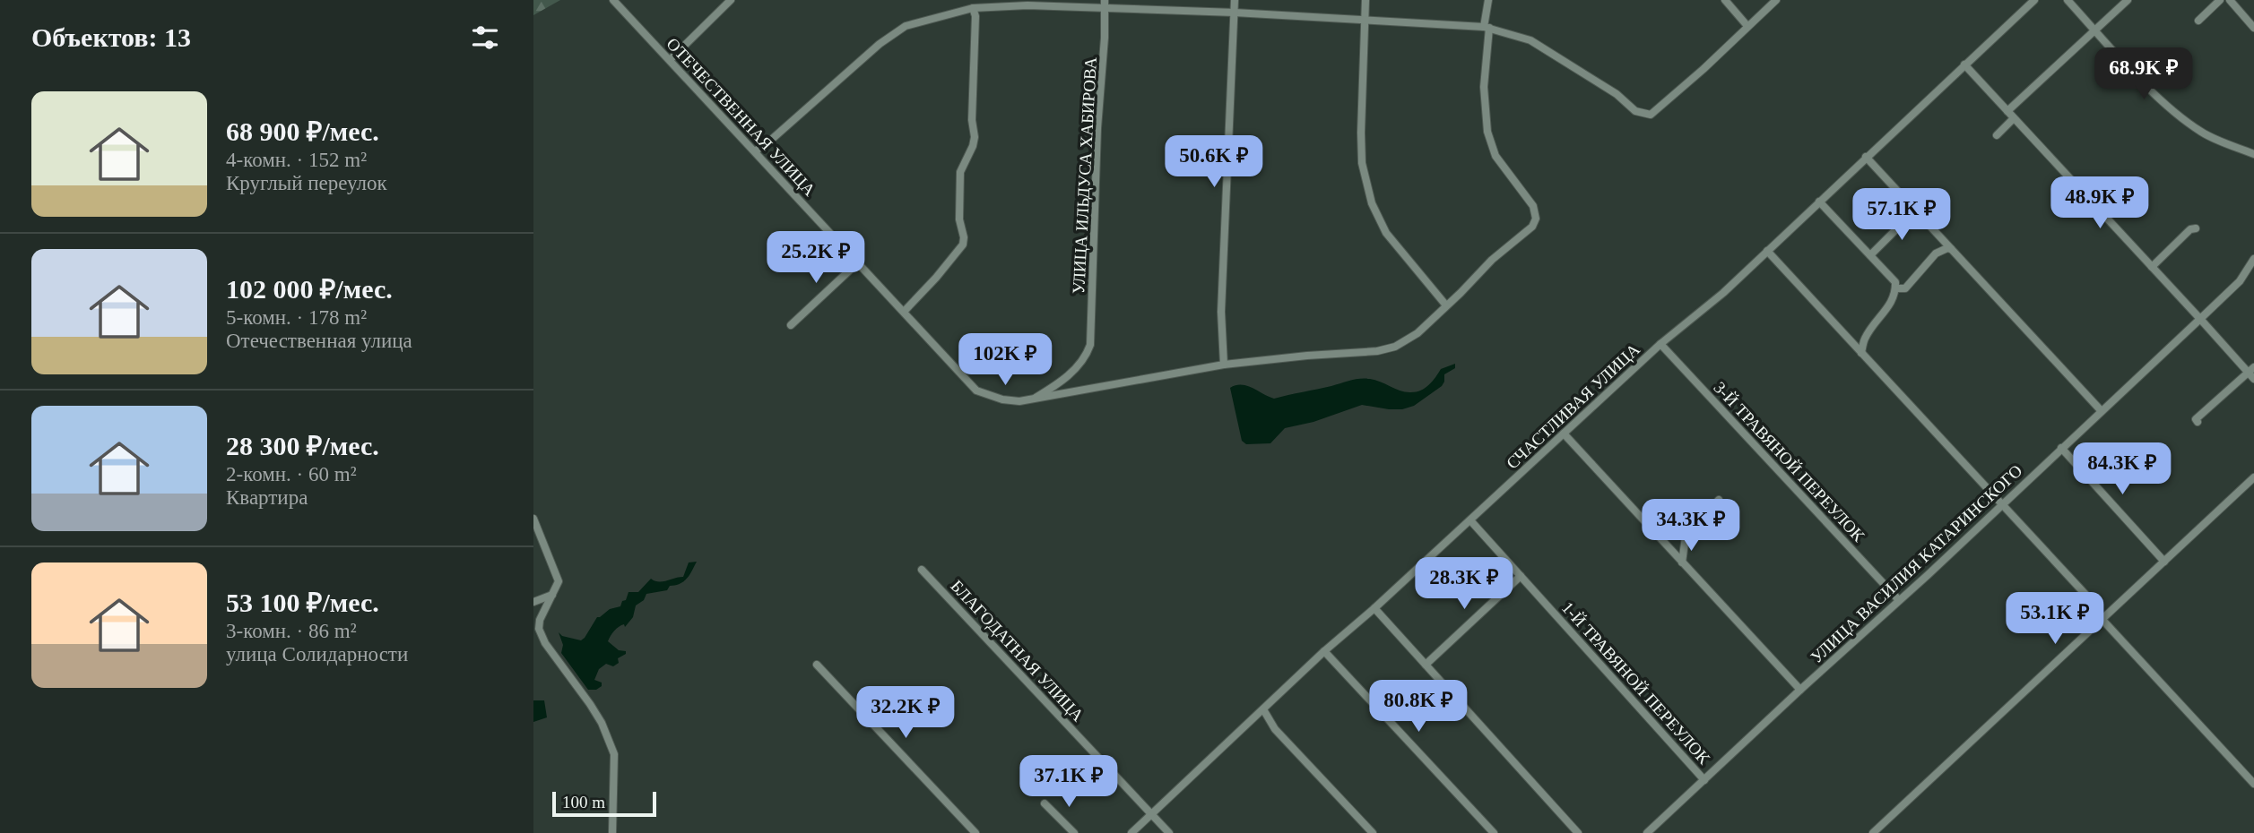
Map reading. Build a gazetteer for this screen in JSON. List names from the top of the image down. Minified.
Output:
{"streets":{"street":["ОТЕЧЕСТВЕННАЯ УЛИЦА","УЛИЦА ИЛЬДУСА ХАБИРОВА","СЧАСТЛИВАЯ УЛИЦА","3-Й ТРАВЯНОЙ ПЕРЕУЛОК","УЛИЦА ВАСИЛИЯ КАТАРИНСКОГО","БЛАГОДАТНАЯ УЛИЦА","1-Й ТРАВЯНОЙ ПЕРЕУЛОК"]},"crossings":[["ОТЕЧЕСТВЕННАЯ УЛИЦА","УЛИЦА ИЛЬДУСА ХАБИРОВА"],["СЧАСТЛИВАЯ УЛИЦА","3-Й ТРАВЯНОЙ ПЕРЕУЛОК"],["СЧАСТЛИВАЯ УЛИЦА","БЛАГОДАТНАЯ УЛИЦА"],["СЧАСТЛИВАЯ УЛИЦА","1-Й ТРАВЯНОЙ ПЕРЕУЛОК"],["3-Й ТРАВЯНОЙ ПЕРЕУЛОК","УЛИЦА ВАСИЛИЯ КАТАРИНСКОГО"],["УЛИЦА ВАСИЛИЯ КАТАРИНСКОГО","1-Й ТРАВЯНОЙ ПЕРЕУЛОК"]],"scale_bar":"100 m","page":{"heading":"Объектов: 13","price":["68.9K ₽","50.6K ₽","48.9K ₽","57.1K ₽","25.2K ₽","102K ₽","84.3K ₽","34.3K ₽","28.3K ₽","53.1K ₽","80.8K ₽","32.2K ₽","37.1K ₽"],"list":[{"name":"68 900 ₽/мес.","note":"4-комн. · 152 m² · Круглый переулок"},{"name":"102 000 ₽/мес.","note":"5-комн. · 178 m² · Отечественная улица"},{"name":"28 300 ₽/мес.","note":"2-комн. · 60 m² · Квартира"},{"name":"53 100 ₽/мес.","note":"3-комн. · 86 m² · улица Солидарности"}],"scale":"100 m"}}
